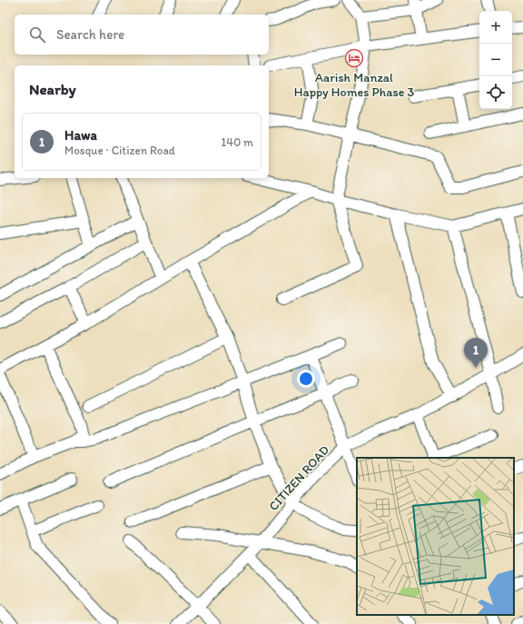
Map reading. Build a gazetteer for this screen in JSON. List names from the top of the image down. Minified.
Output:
{"streets":{"street":["CITIZEN ROAD"]},"places":{"hotel":["Aarish Manzal Happy Homes Phase 3"]},"page":{"map_buttons":["+","−"],"search":"Search here","heading":"Nearby","list":[{"mark":"1","name":"Hawa","note":"Mosque · Citizen Road","value":"140 m"}],"pins":"1"}}
